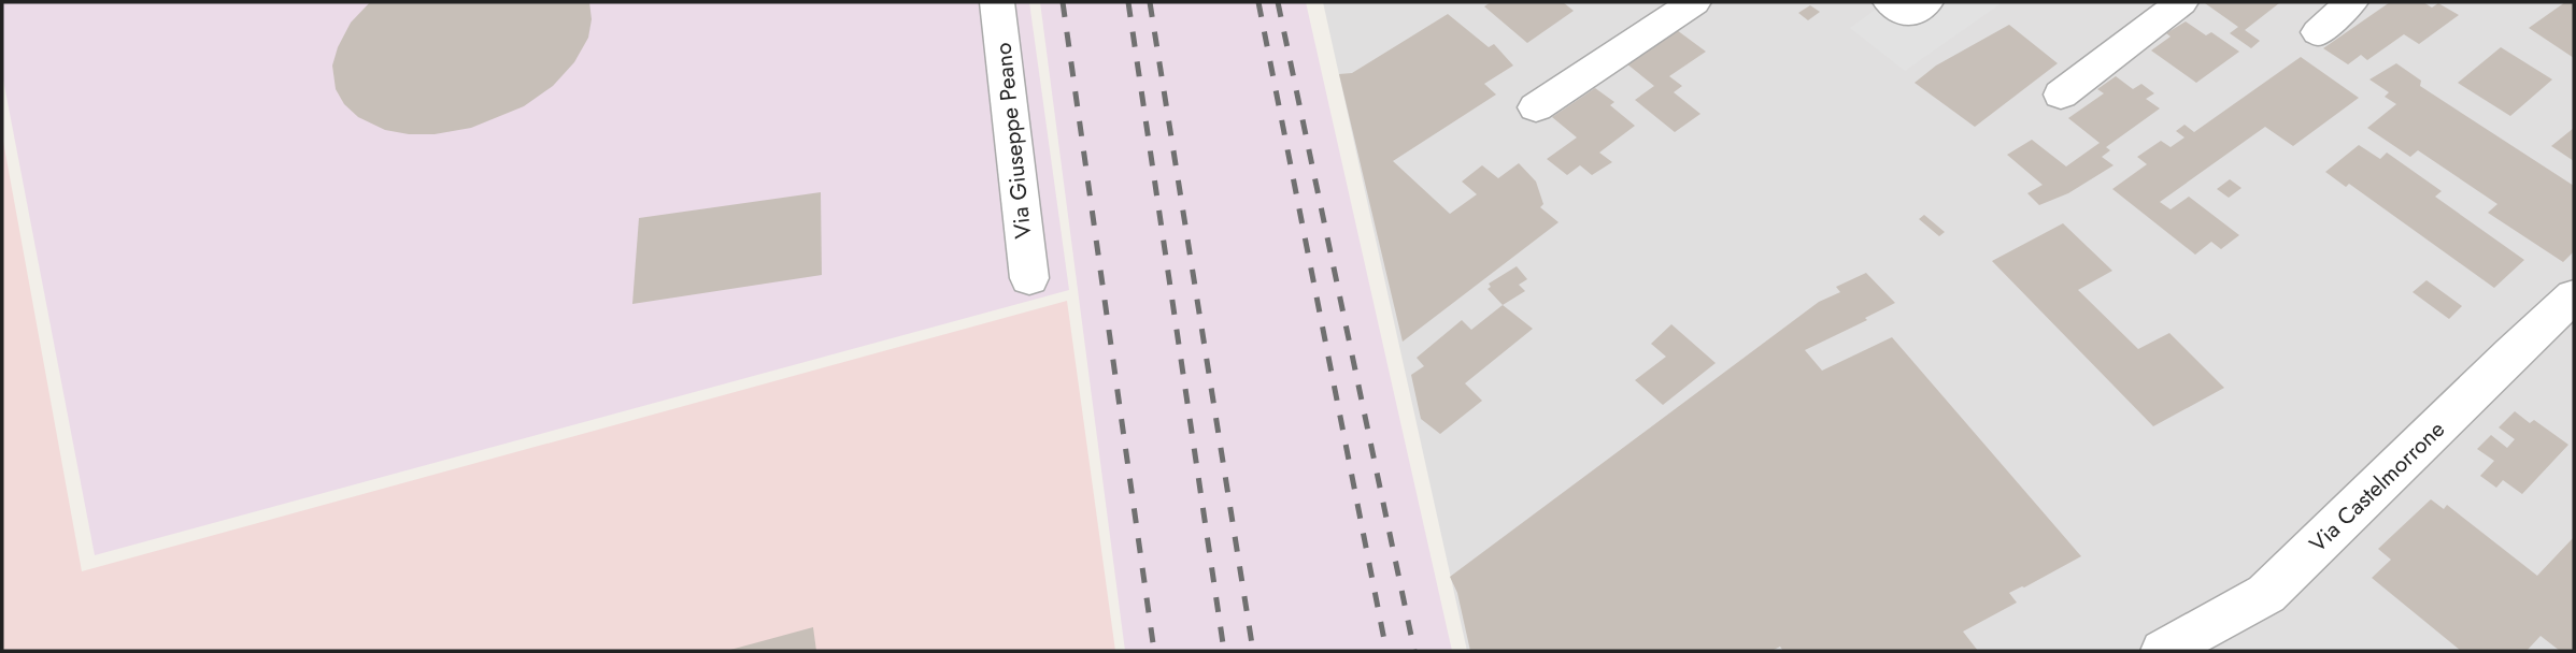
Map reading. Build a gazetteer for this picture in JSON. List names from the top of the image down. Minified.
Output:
{"streets":{"street":["Via Giuseppe Peano","Via Castelmorrone"]}}
